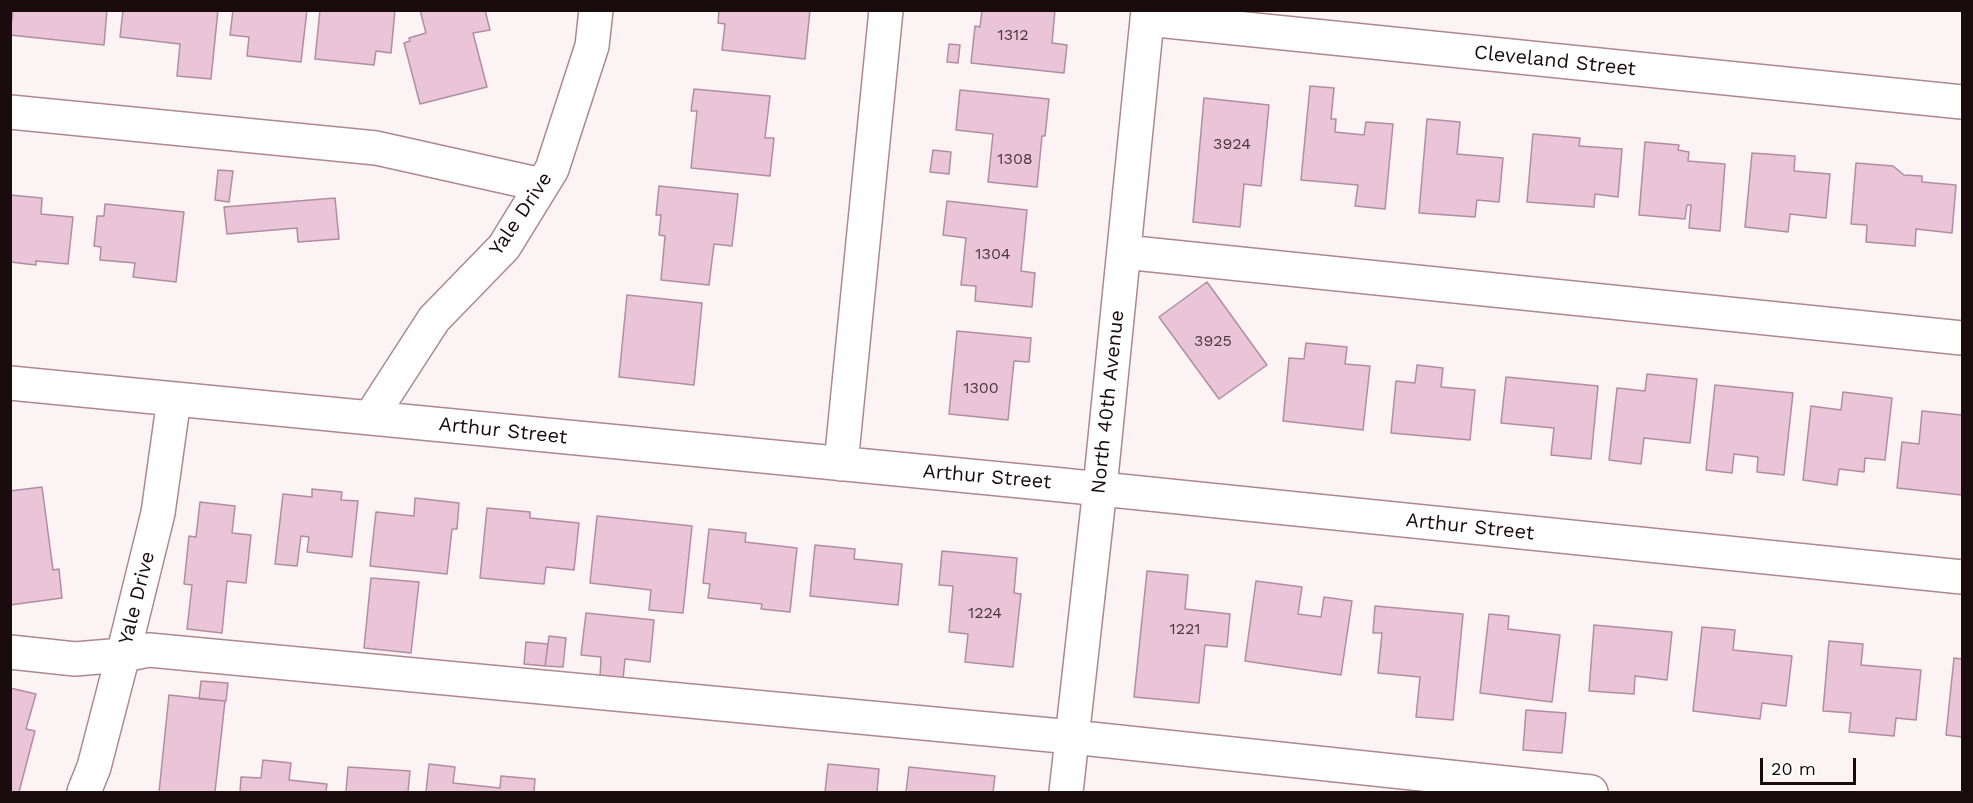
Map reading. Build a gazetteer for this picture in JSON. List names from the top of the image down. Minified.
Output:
{"streets":{"street":["Cleveland Street","Yale Drive","North 40th Avenue","Arthur Street"]},"crossings":[["Cleveland Street","North 40th Avenue"],["Yale Drive","Arthur Street"],["North 40th Avenue","Arthur Street"]],"house_numbers":["1312","3924","1308","1304","3925","1300","1224","1221"],"scale_bar":"20 m"}
